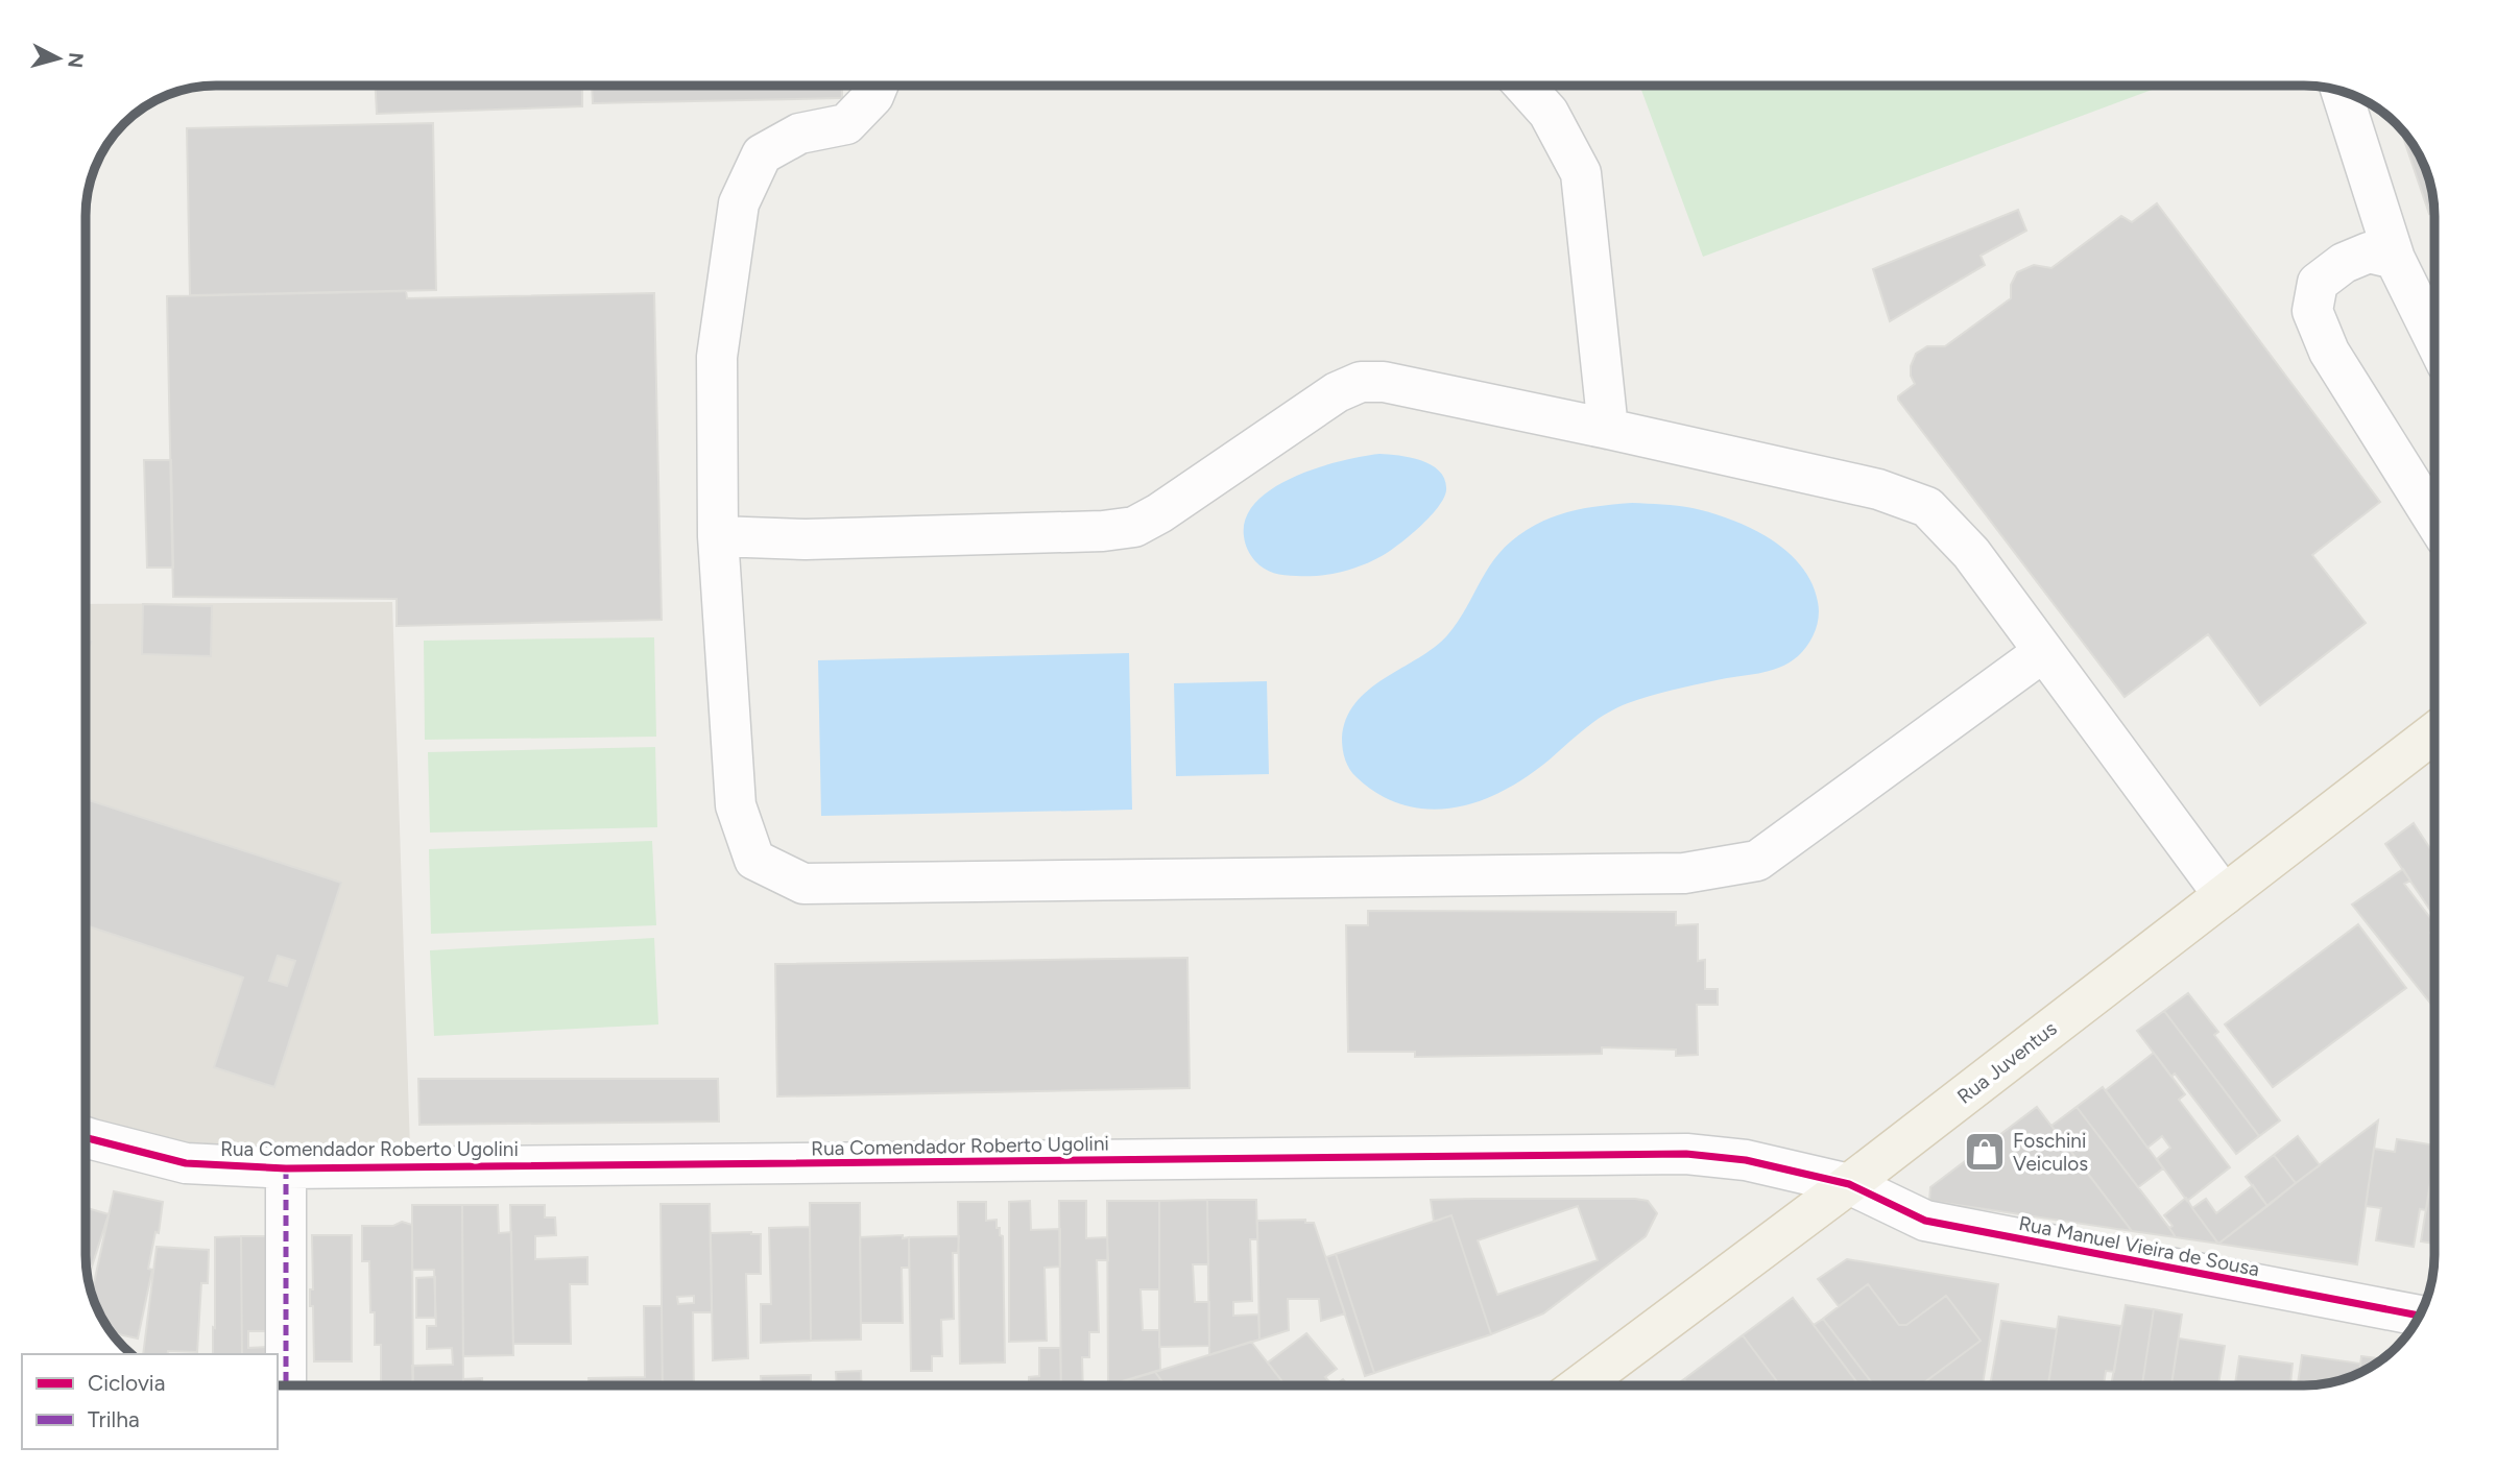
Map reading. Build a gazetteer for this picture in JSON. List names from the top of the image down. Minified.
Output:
{"streets":{"main road":["Rua Juventus"],"street":["Rua Comendador Roberto Ugolini","Rua Manuel Vieira de Sousa"]},"crossings":[["Rua Juventus","Rua Comendador Roberto Ugolini"],["Rua Juventus","Rua Manuel Vieira de Sousa"],["Rua Comendador Roberto Ugolini","Rua Manuel Vieira de Sousa"]],"places":{"shop":["Foschini Veiculos"]},"legend":["Ciclovia","Trilha"],"north":"right"}
